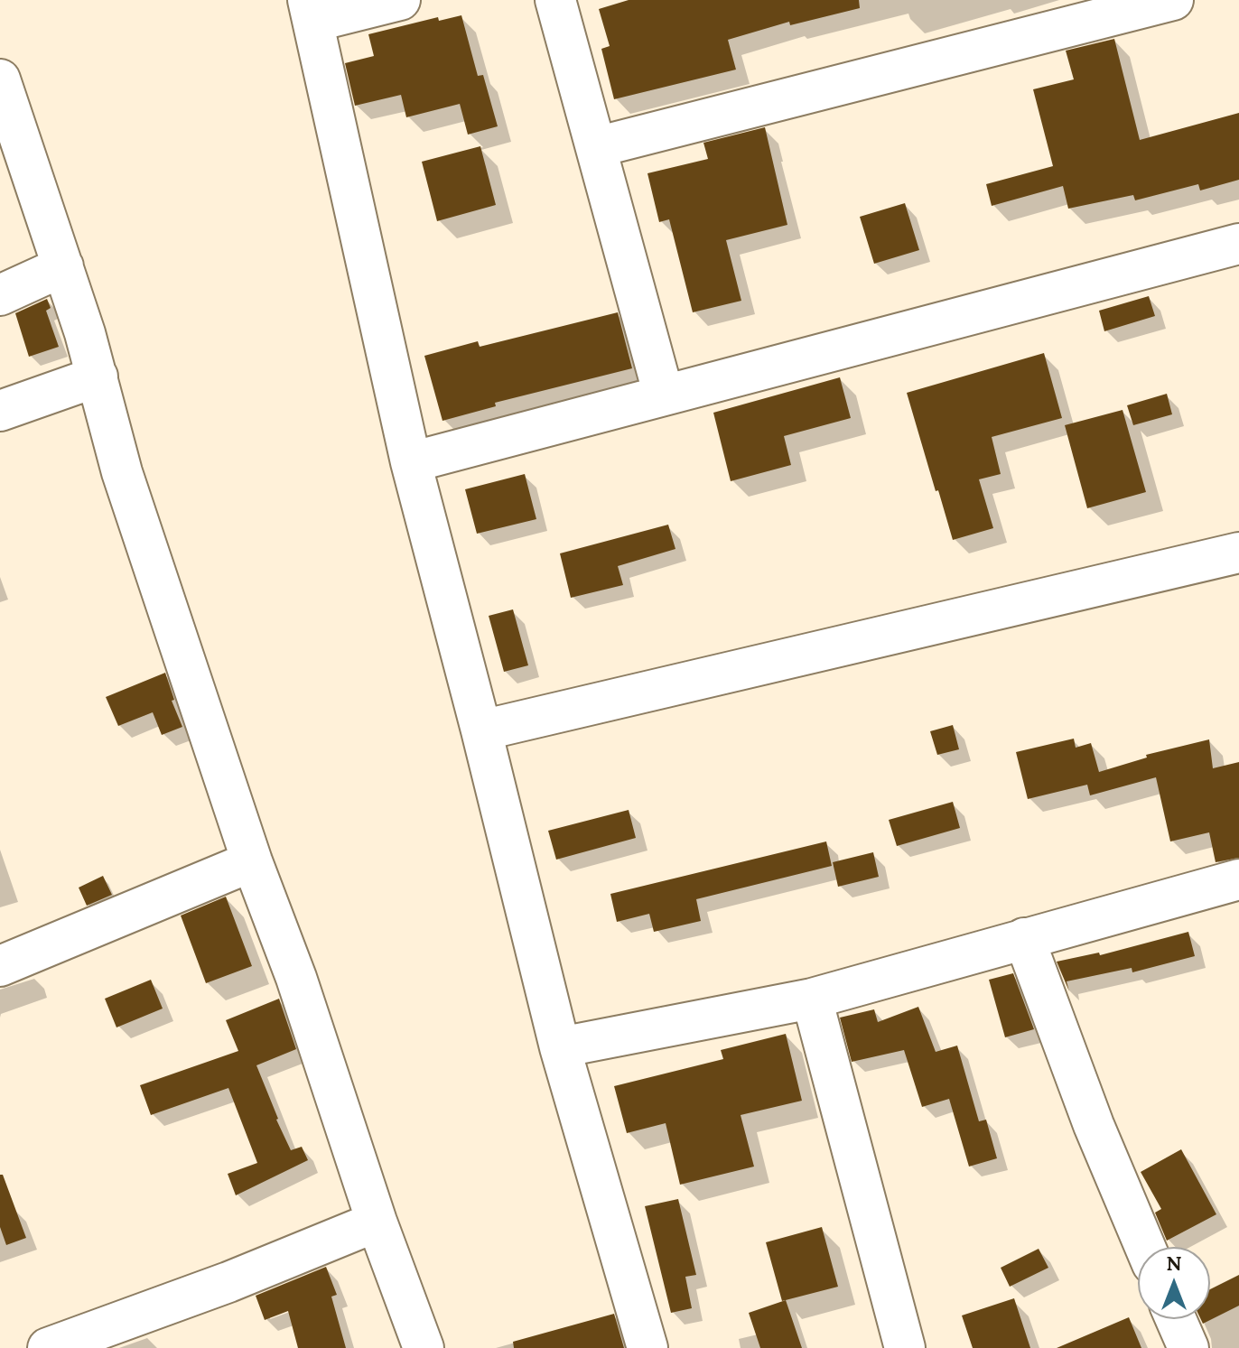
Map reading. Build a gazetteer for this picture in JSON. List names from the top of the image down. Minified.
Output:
{"north":"top"}
